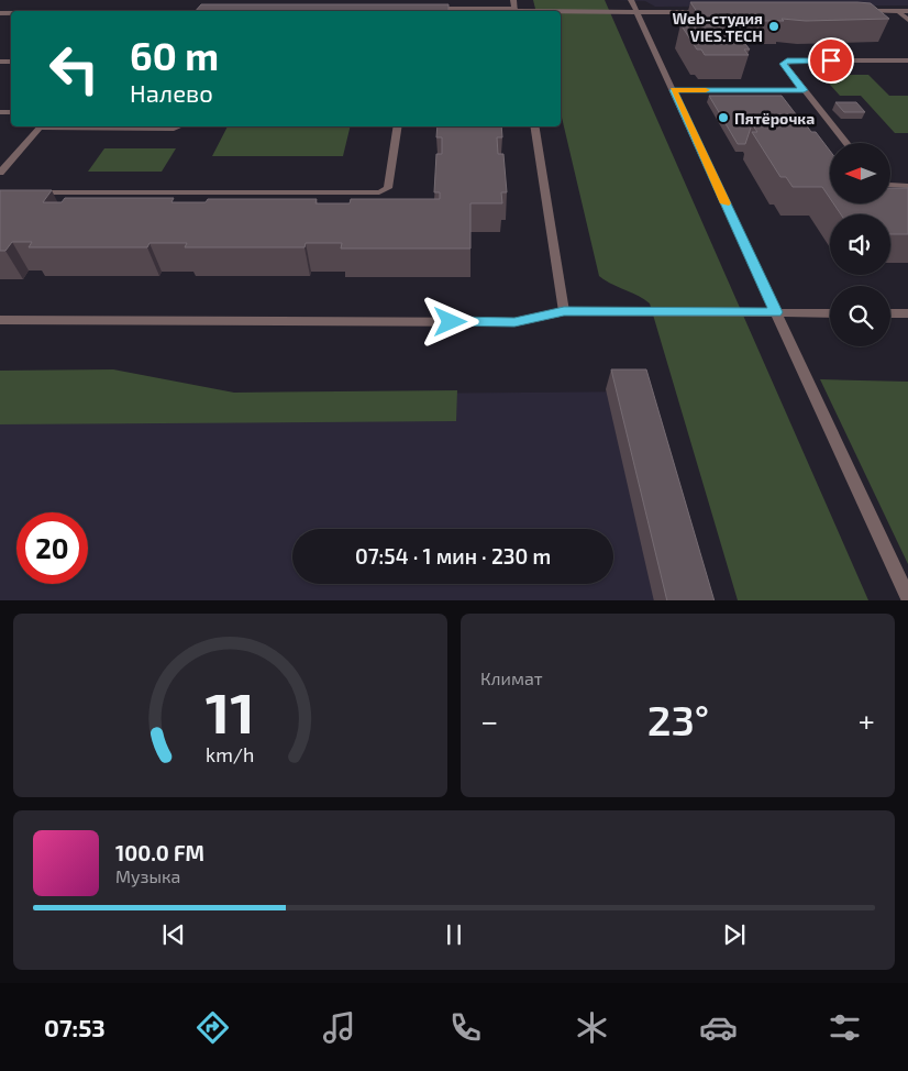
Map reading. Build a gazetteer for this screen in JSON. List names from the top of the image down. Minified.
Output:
{"places":["Web-студия VIES.TECH","Пятёрочка"],"north":"left","page":{"turn":["60 m","Налево"],"limit":"20","trip":"07:54 · 1 мин · 230 m","tile":"Климат","heat":["−","23°","+"],"song":["100.0 FM","Музыка"],"tabs":"07:53","gauge":["11","km/h"]}}
